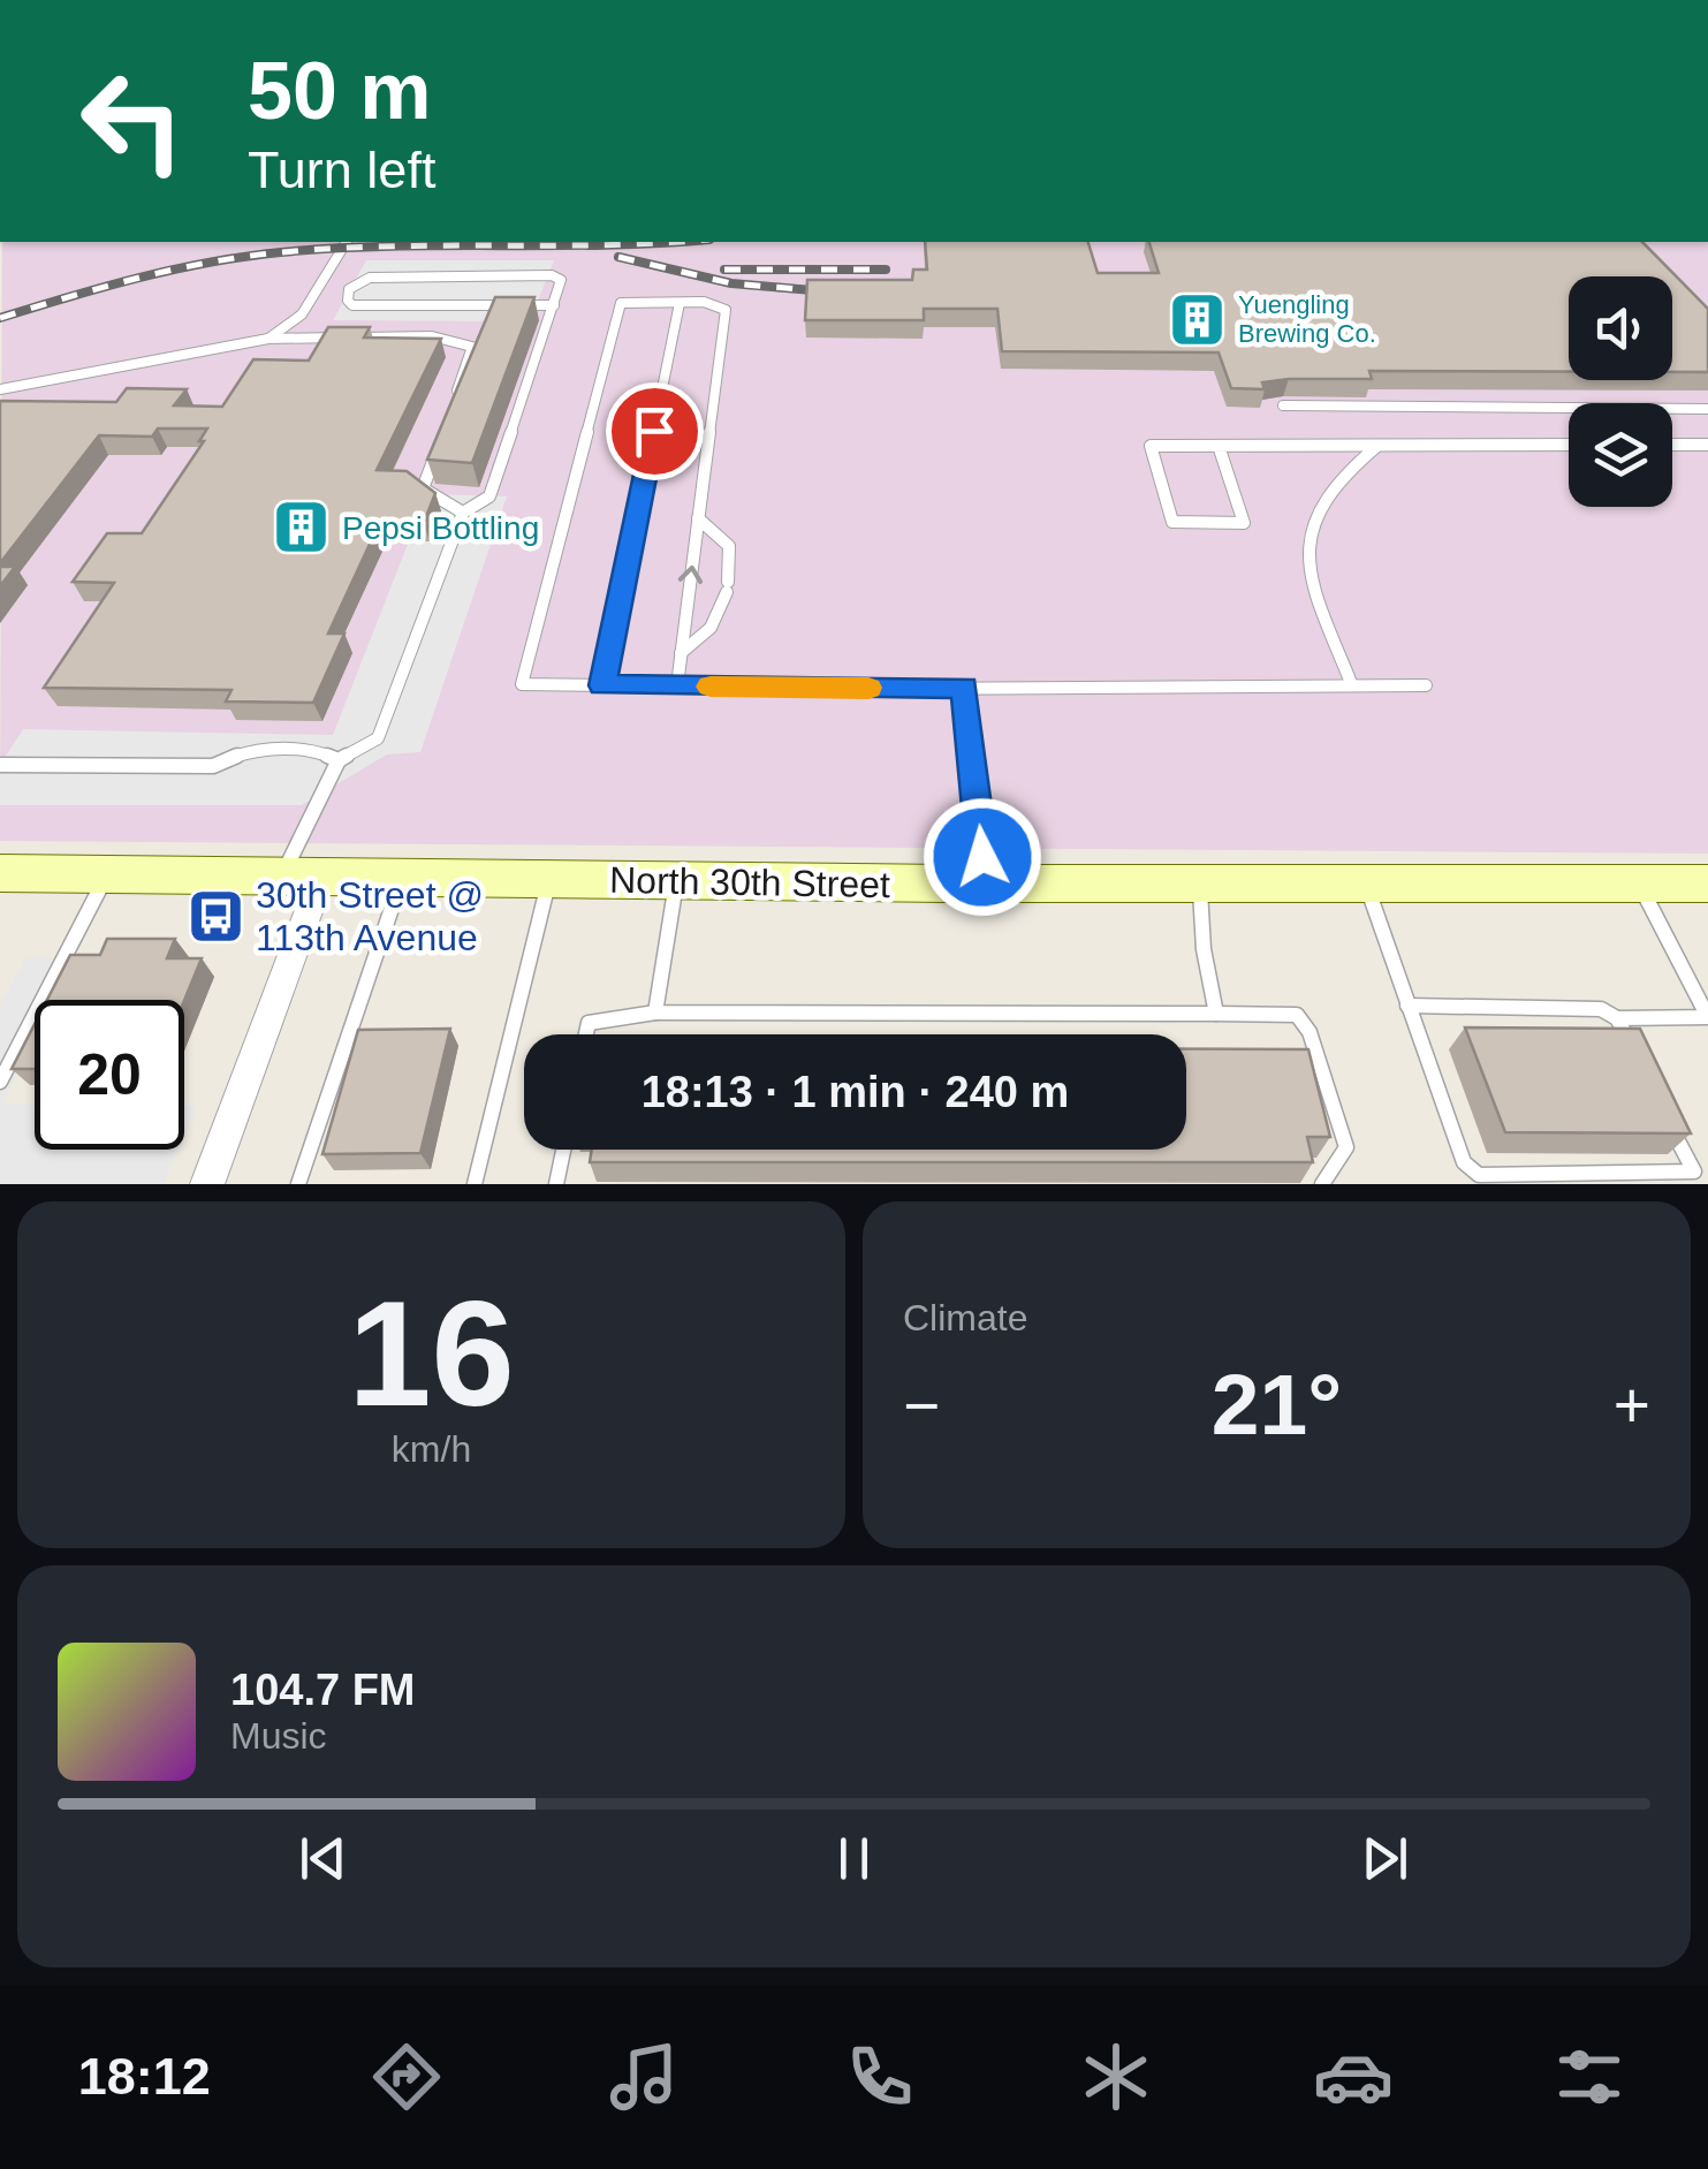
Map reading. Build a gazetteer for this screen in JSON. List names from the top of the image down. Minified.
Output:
{"streets":{"main road":["North 30th Street"]},"places":{"building":["Yuengling Brewing Co.","Pepsi Bottling"],"bus stop":["30th Street @ 113th Avenue"]},"page":{"turn":["50 m","Turn left"],"limit":"20","trip":"18:13 · 1 min · 240 m","tile":[["16","km/h"],"Climate"],"heat":["−","21°","+"],"song":["104.7 FM","Music"],"tabs":"18:12"}}
